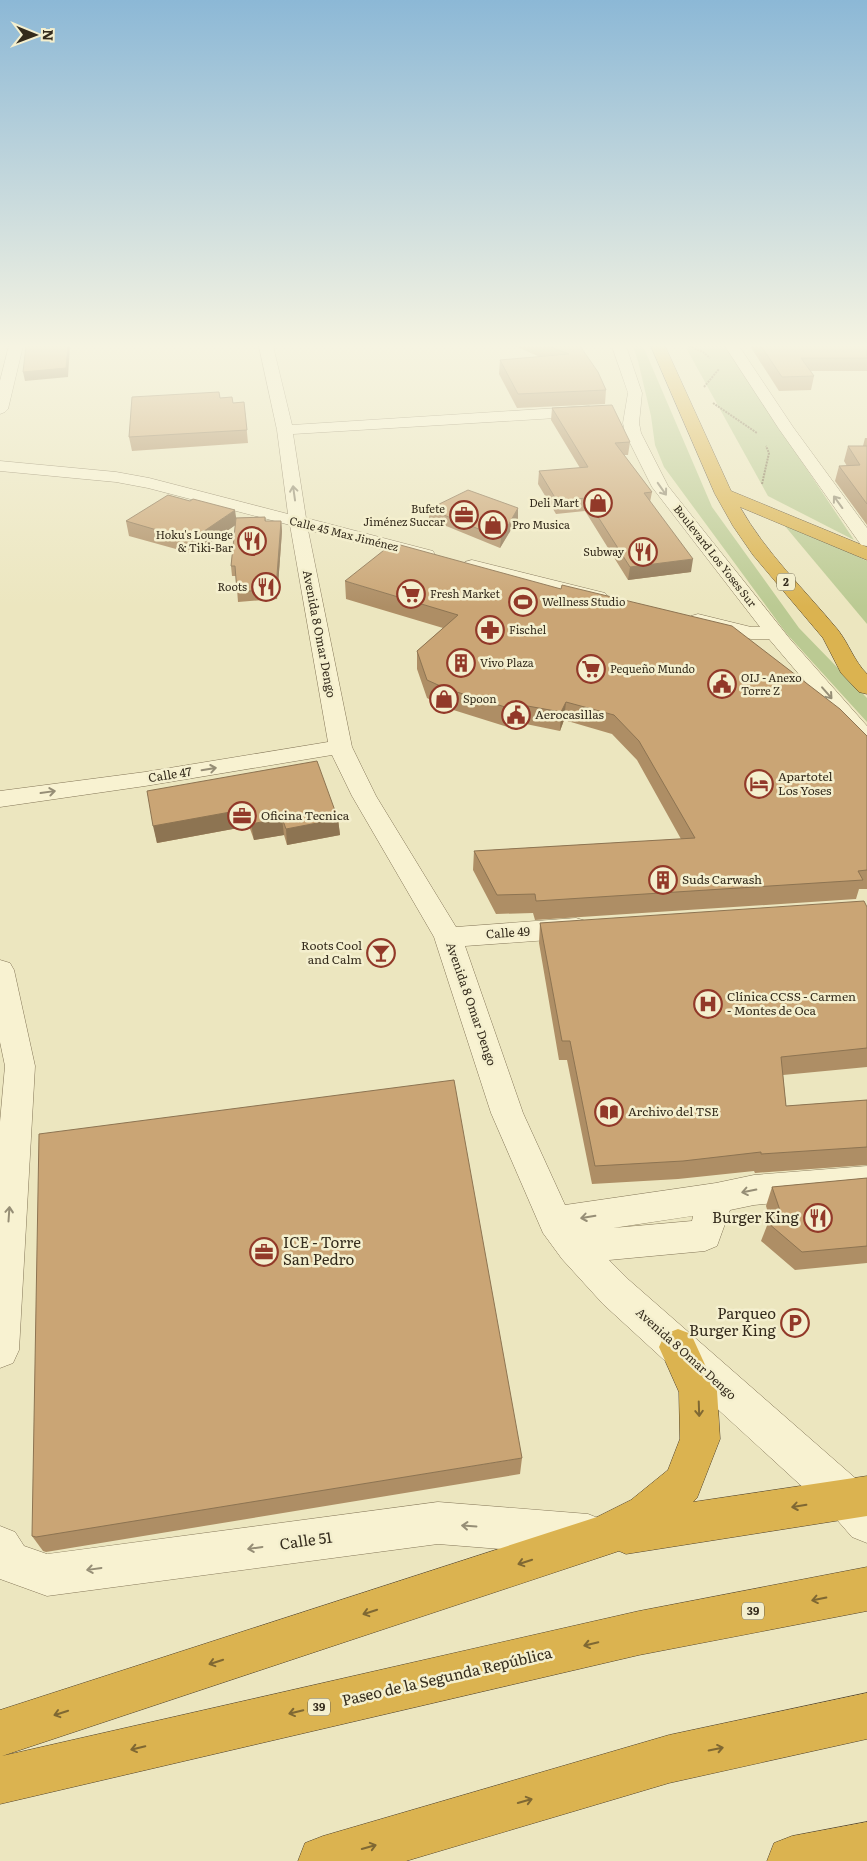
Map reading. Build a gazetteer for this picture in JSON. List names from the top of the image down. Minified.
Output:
{"streets":{"highway":["2","39","Paseo de la Segunda República"],"street":["Calle 45 Max Jiménez","Boulevard Los Yoses Sur","Avenida 8 Omar Dengo","Calle 47","Calle 49","Calle 51"]},"crossings":[["Calle 45 Max Jiménez","Avenida 8 Omar Dengo"],["Avenida 8 Omar Dengo","Calle 47"],["Avenida 8 Omar Dengo","Calle 49"]],"one_way":["Calle 47","Calle 51"],"places":{"shop":["Deli Mart","Pro Musica","Spoon"],"office":["Bufete Jiménez Succar","Oficina Tecnica","ICE - Torre San Pedro"],"restaurant":["Hoku's Lounge & Tiki-Bar","Subway","Roots","Burger King"],"supermarket":["Fresh Market","Pequeño Mundo"],"sports":["Wellness Studio"],"pharmacy":["Fischel"],"building":["Vivo Plaza","Suds Carwash"],"public building":["OIJ - Anexo Torre Z","Aerocasillas"],"hotel":["Apartotel Los Yoses"],"bar":["Roots Cool and Calm"],"hospital":["Clínica CCSS - Carmen - Montes de Oca"],"library":["Archivo del TSE"],"parking":["Parqueo Burger King"]},"north":"right"}
